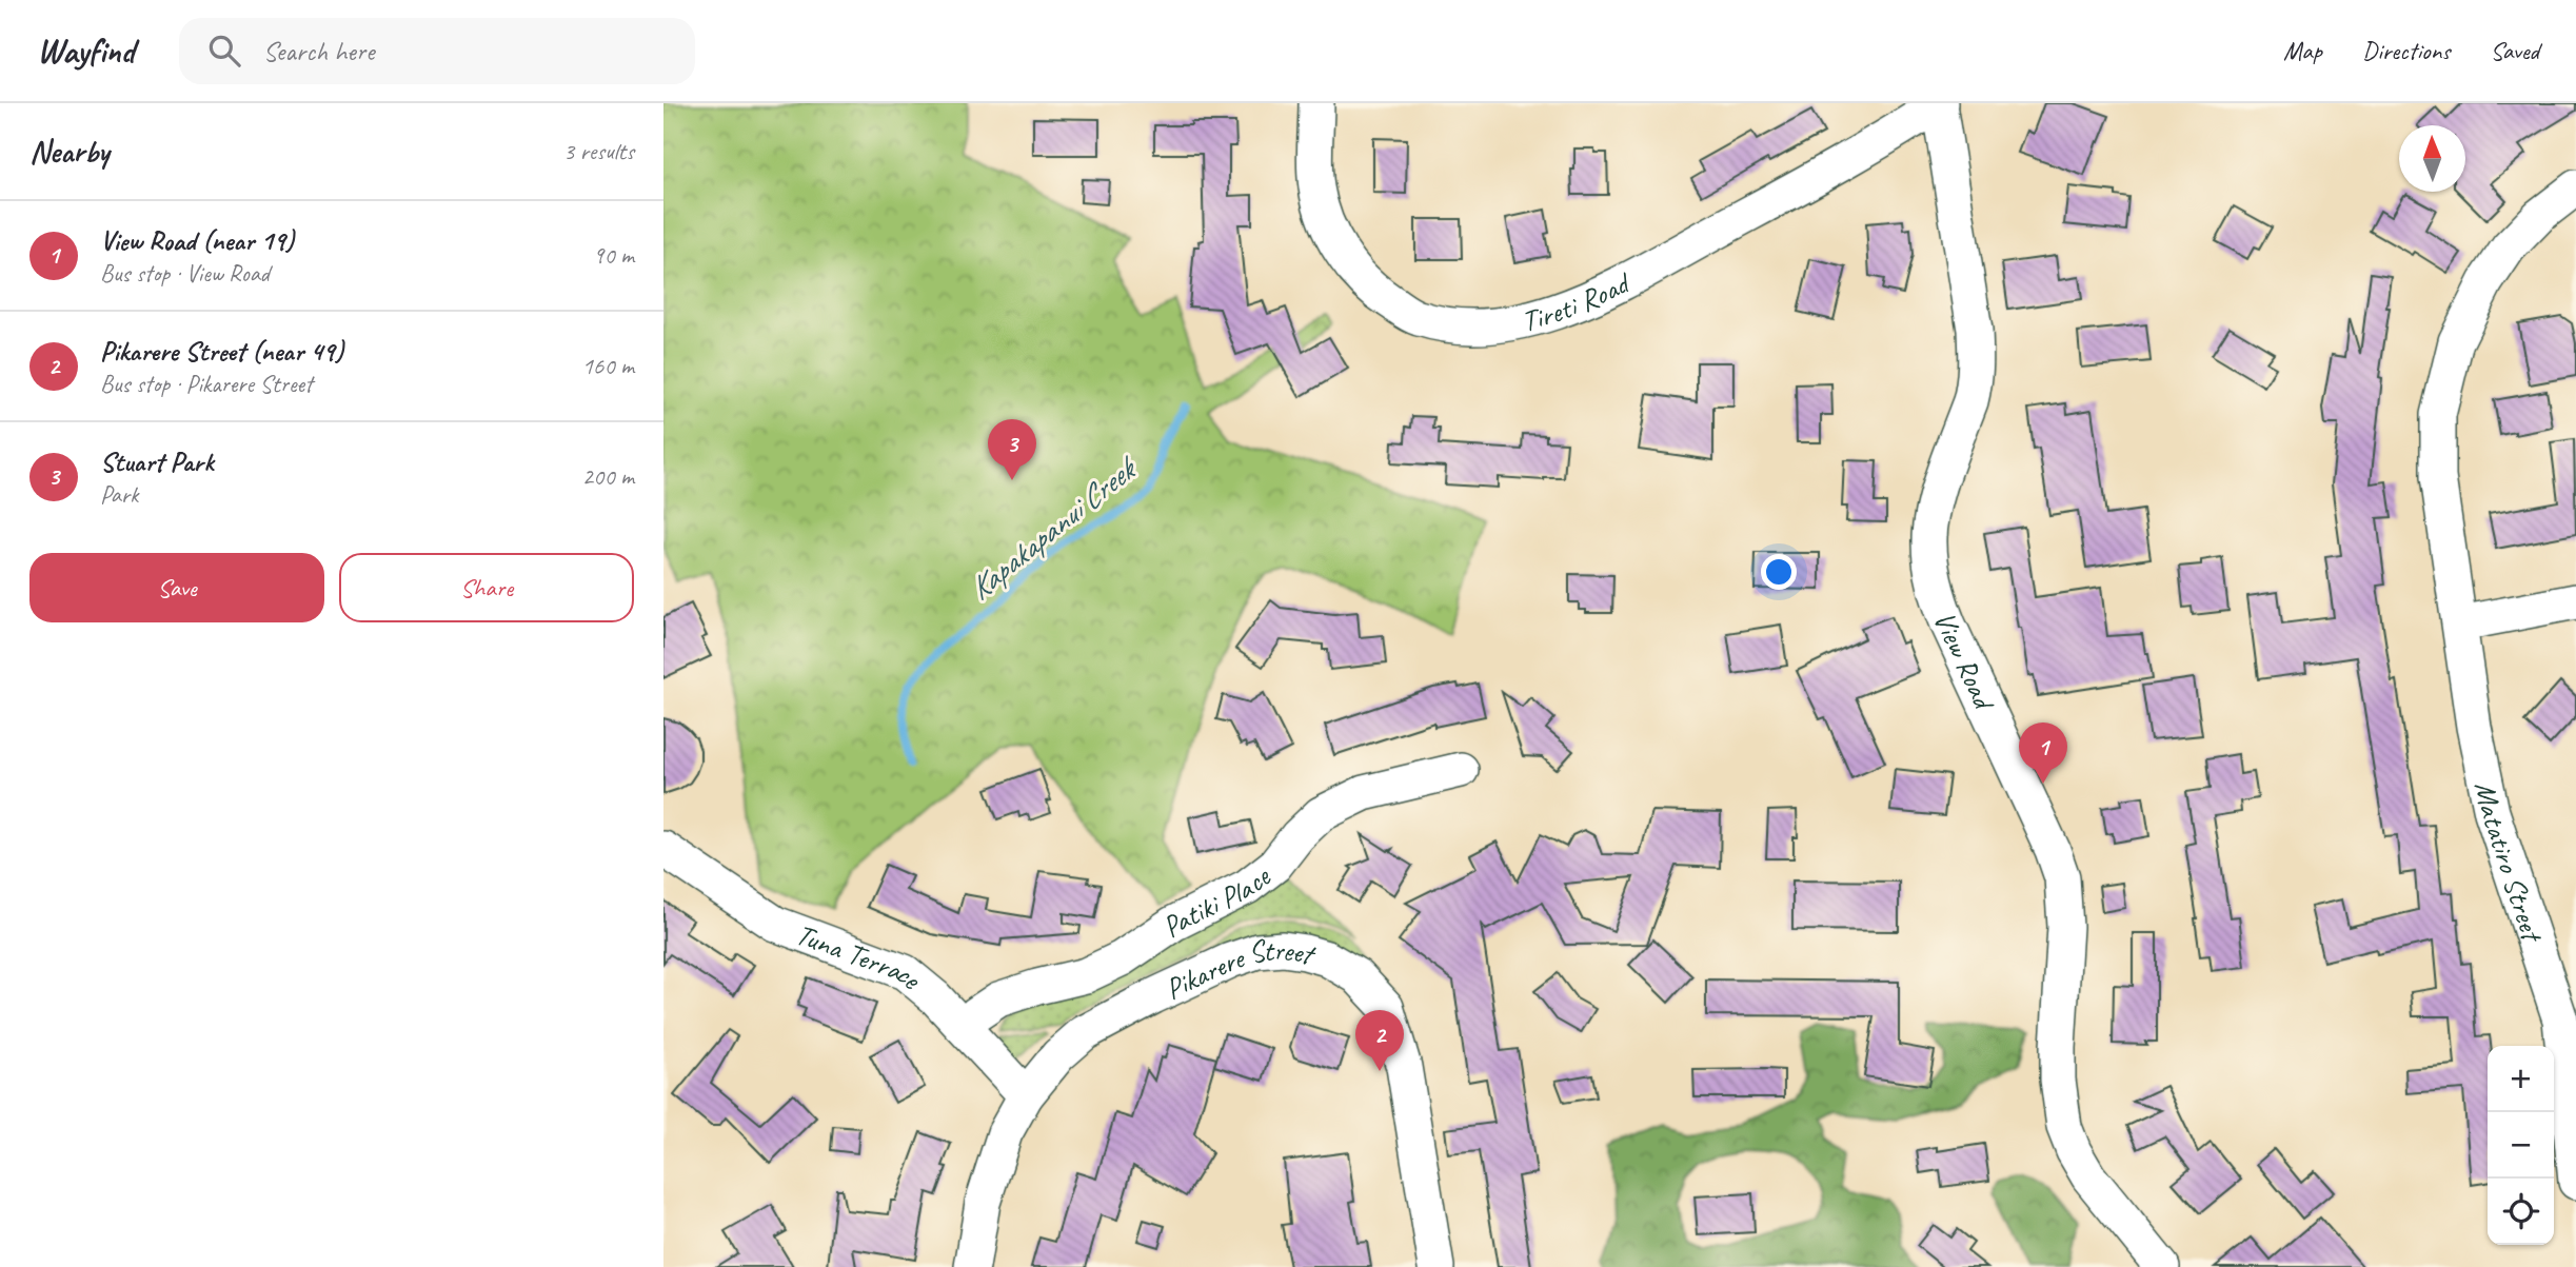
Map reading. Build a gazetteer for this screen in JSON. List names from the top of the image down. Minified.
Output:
{"streets":{"street":["Tireti Road","View Road","Matatiro Street","Patiki Place","Tuna Terrace","Pikarere Street"]},"crossings":[["Tireti Road","View Road"],["Patiki Place","Tuna Terrace"],["Tuna Terrace","Pikarere Street"]],"water":["Kapakapanui Creek"],"north":"top","page":{"header":"Wayfind","search":"Search here","nav":["Map","Directions","Saved"],"heading":["Nearby","3 results"],"list":[{"mark":"1","name":"View Road (near 19)","note":"Bus stop · View Road","value":"90 m"},{"mark":"2","name":"Pikarere Street (near 49)","note":"Bus stop · Pikarere Street","value":"160 m"},{"mark":"3","name":"Stuart Park","note":"Park","value":"200 m"}],"pins":["3","1","2"],"buttons":["Save","Share"],"map_buttons":["+","−"]}}
